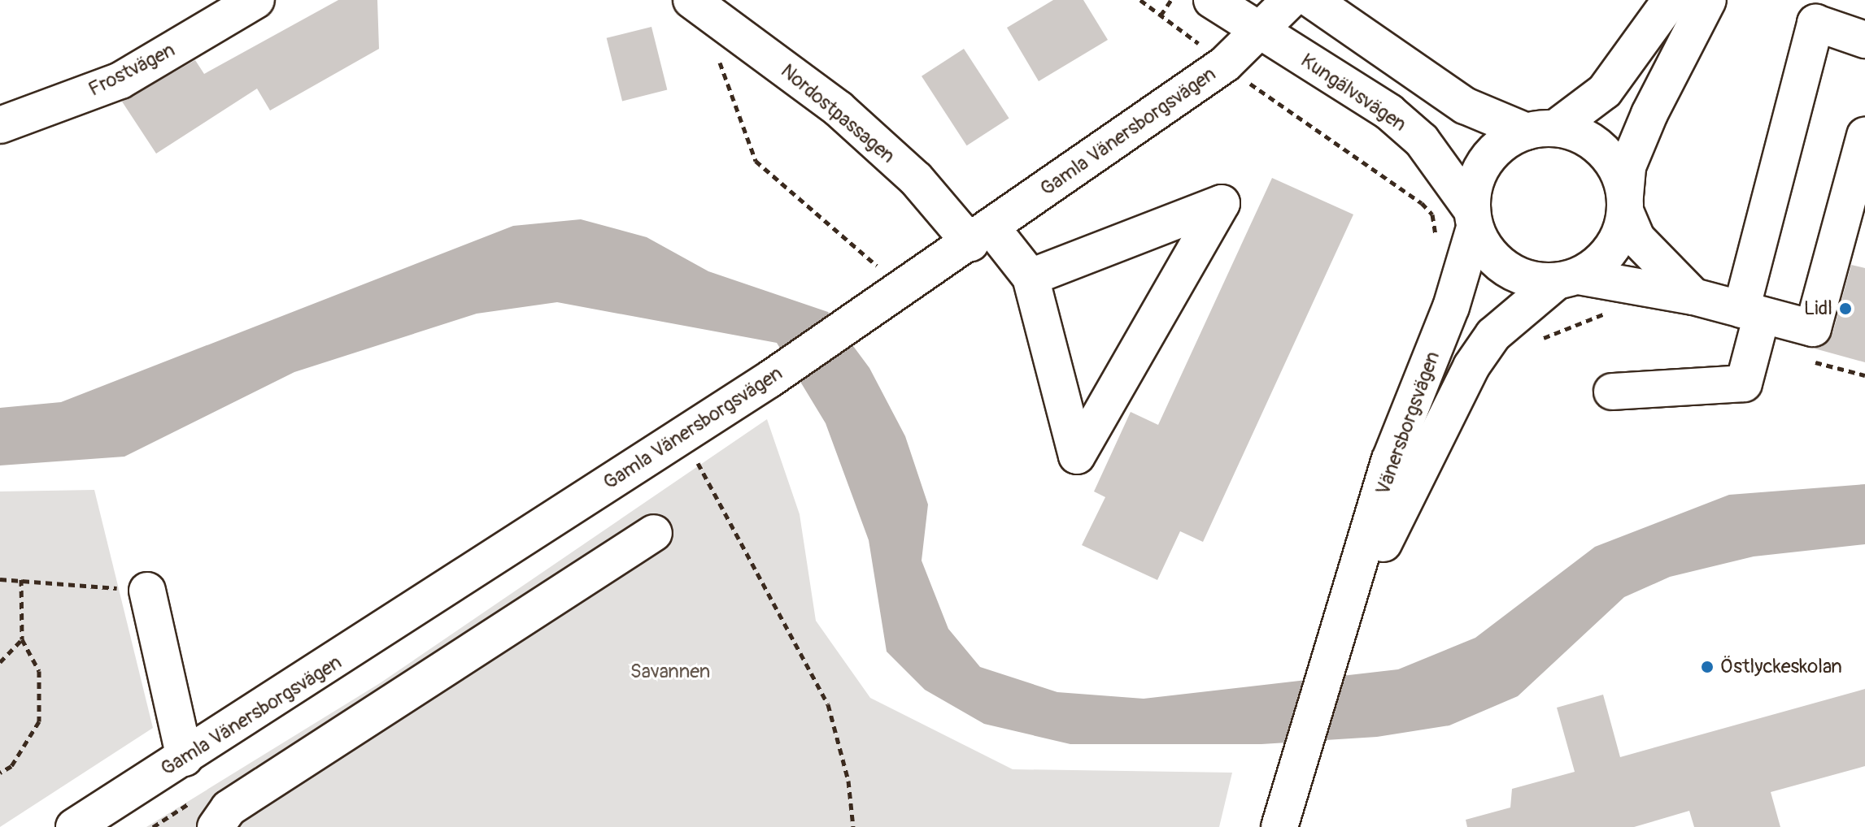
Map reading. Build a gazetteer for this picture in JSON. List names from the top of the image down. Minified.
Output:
{"streets":{"main road":["Frostvägen","Kungälvsvägen","Nordostpassagen","Gamla Vänersborgsvägen","Vänersborgsvägen"]},"crossings":[["Kungälvsvägen","Gamla Vänersborgsvägen"],["Kungälvsvägen","Vänersborgsvägen"],["Nordostpassagen","Gamla Vänersborgsvägen"]],"parks":["Savannen"],"places":["Lidl","Östlyckeskolan"]}
